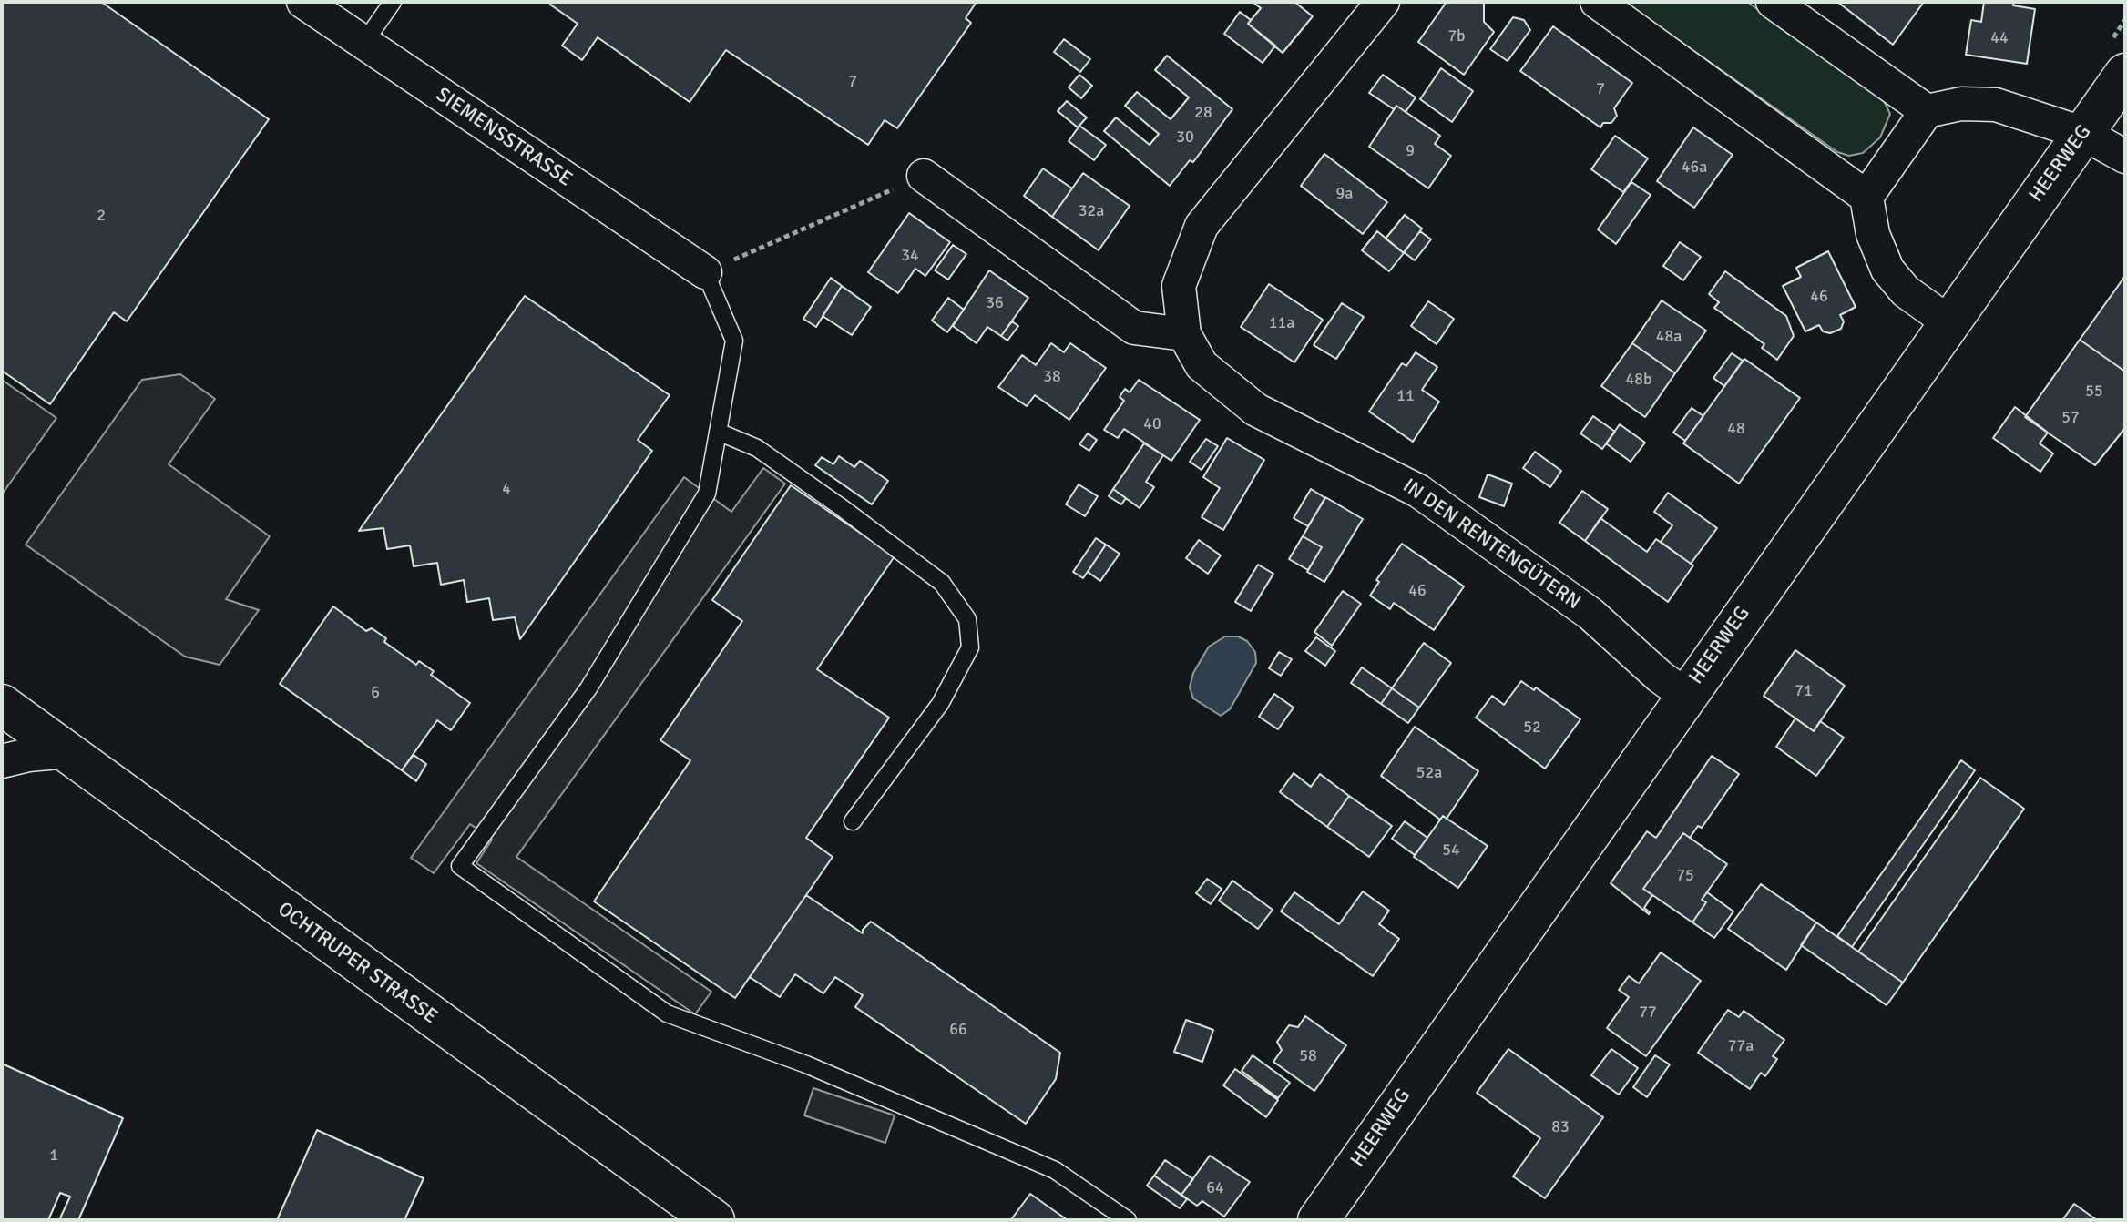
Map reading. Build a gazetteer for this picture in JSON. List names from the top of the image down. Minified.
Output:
{"streets":{"street":["SIEMENSSTRASSE","HEERWEG","IN DEN RENTENGÜTERN","OCHTRUPER STRASSE"]},"crossings":[["HEERWEG","IN DEN RENTENGÜTERN"]],"house_numbers":["7b","44","7","7","28","30","9","46a","9a","32a","2","34","46","36","11a","48a","38","48b","55","11","57","40","48","4","46","71","6","52","52a","54","75","77","66","77a","58","83","1","64"]}
